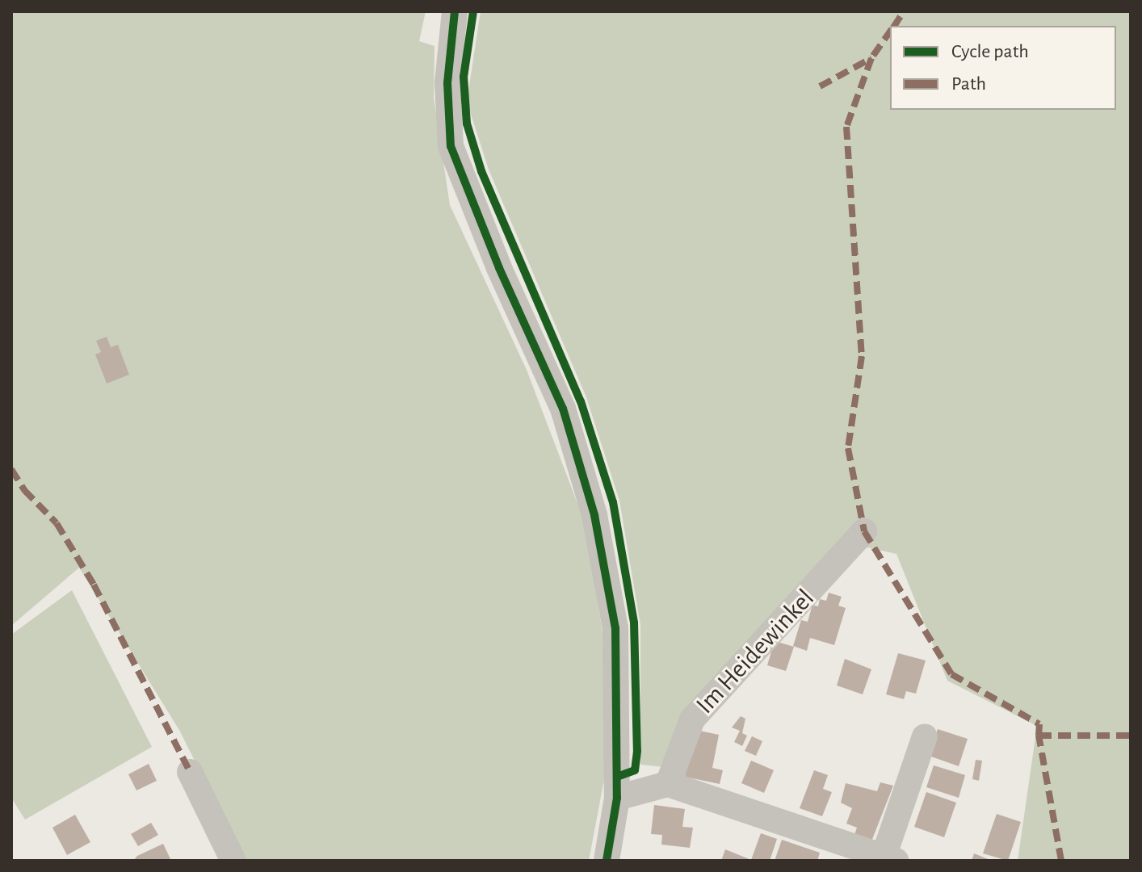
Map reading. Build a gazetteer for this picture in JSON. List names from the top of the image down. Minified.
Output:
{"streets":{"street":["Im Heidewinkel"]},"legend":["Cycle path","Path"]}
